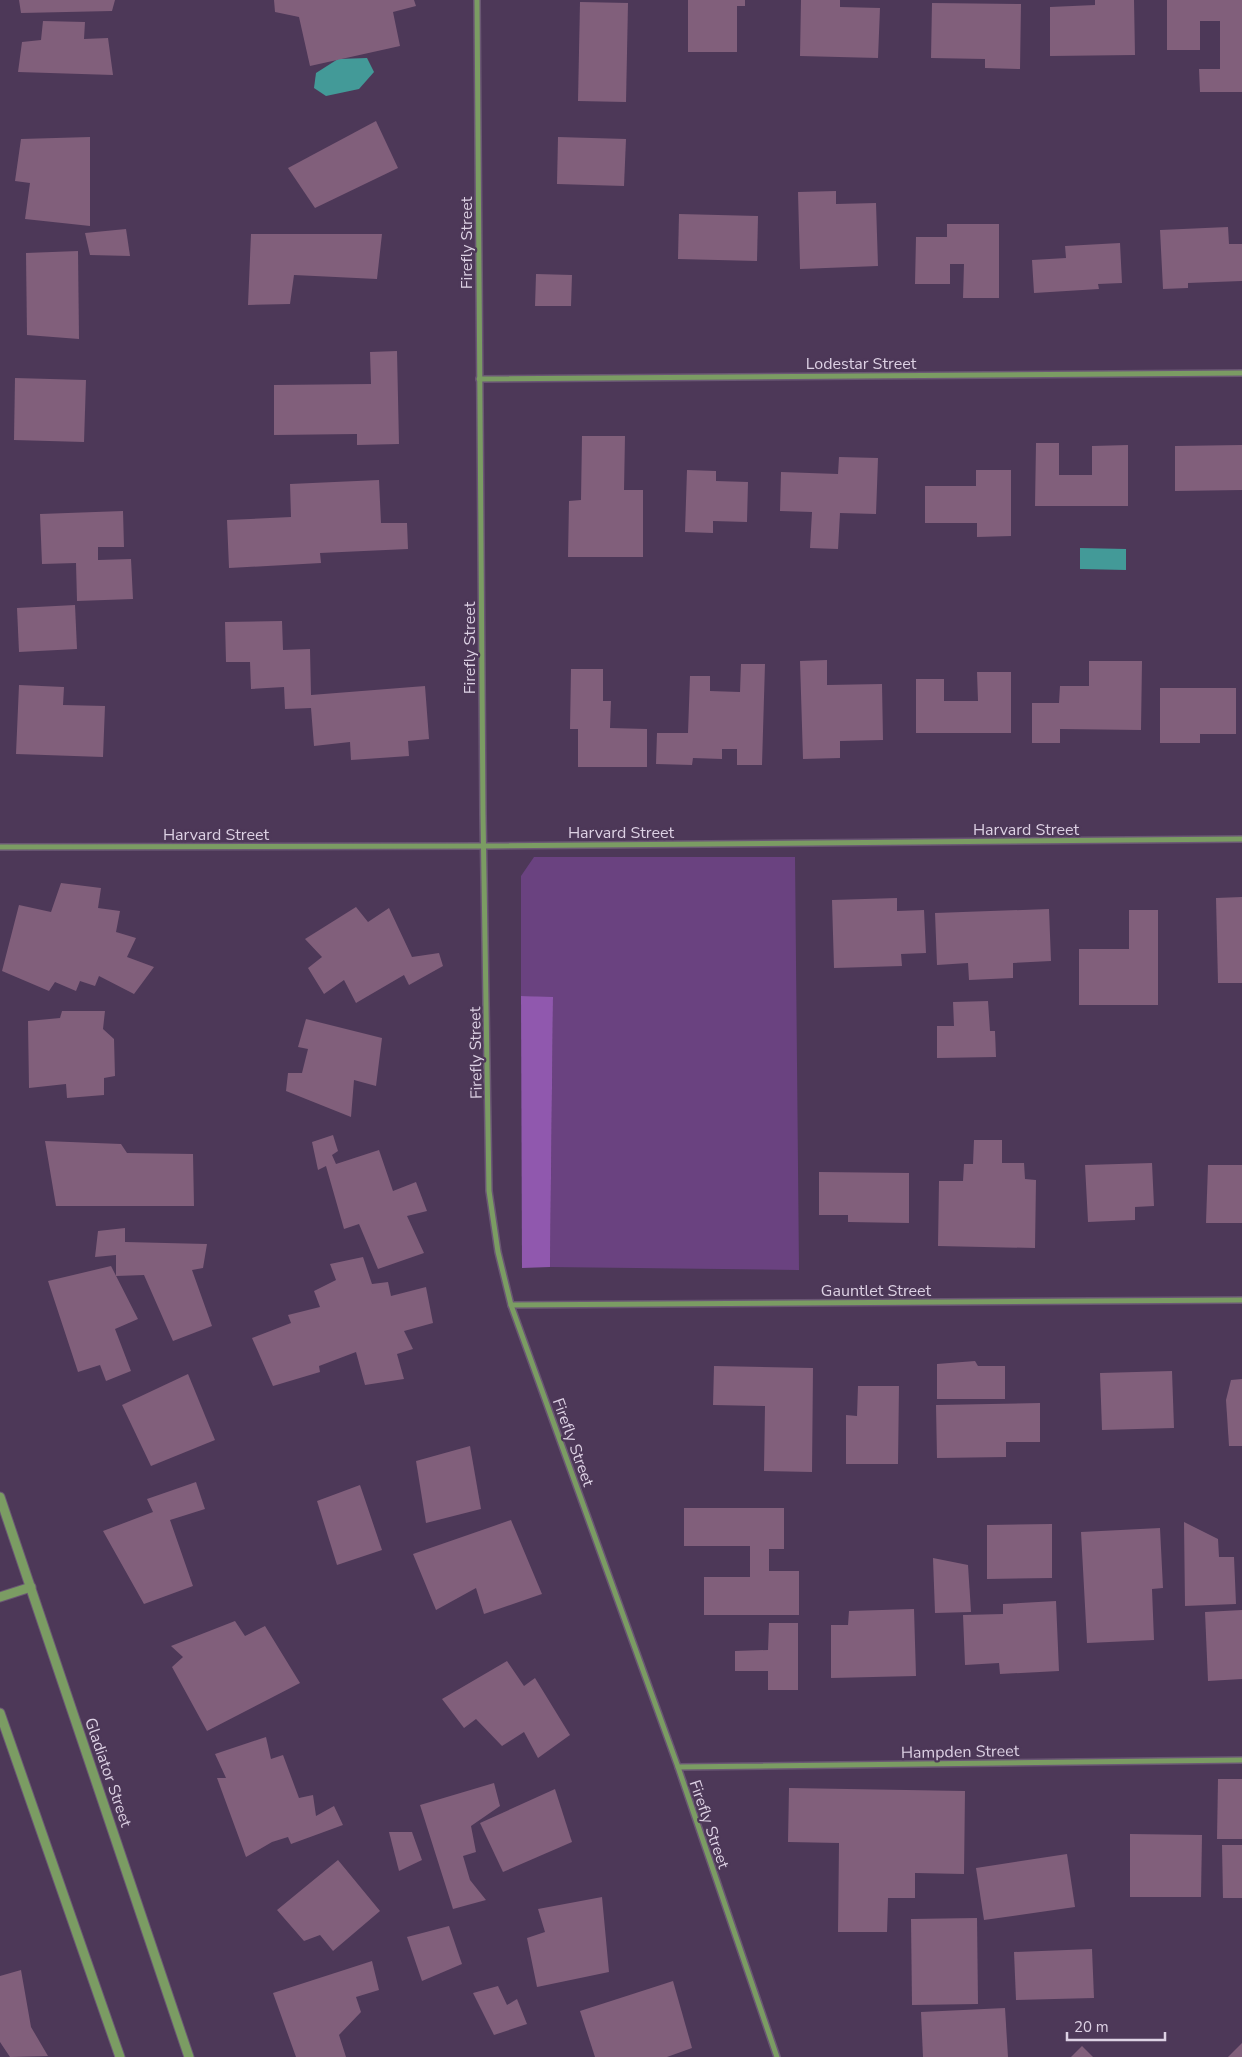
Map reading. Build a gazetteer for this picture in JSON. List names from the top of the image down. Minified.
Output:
{"streets":{"street":["Firefly Street","Lodestar Street","Harvard Street","Gauntlet Street","Hampden Street","Gladiator Street"]},"crossings":[["Firefly Street","Lodestar Street"],["Firefly Street","Harvard Street"],["Firefly Street","Gauntlet Street"],["Firefly Street","Hampden Street"]],"scale_bar":"20 m"}
